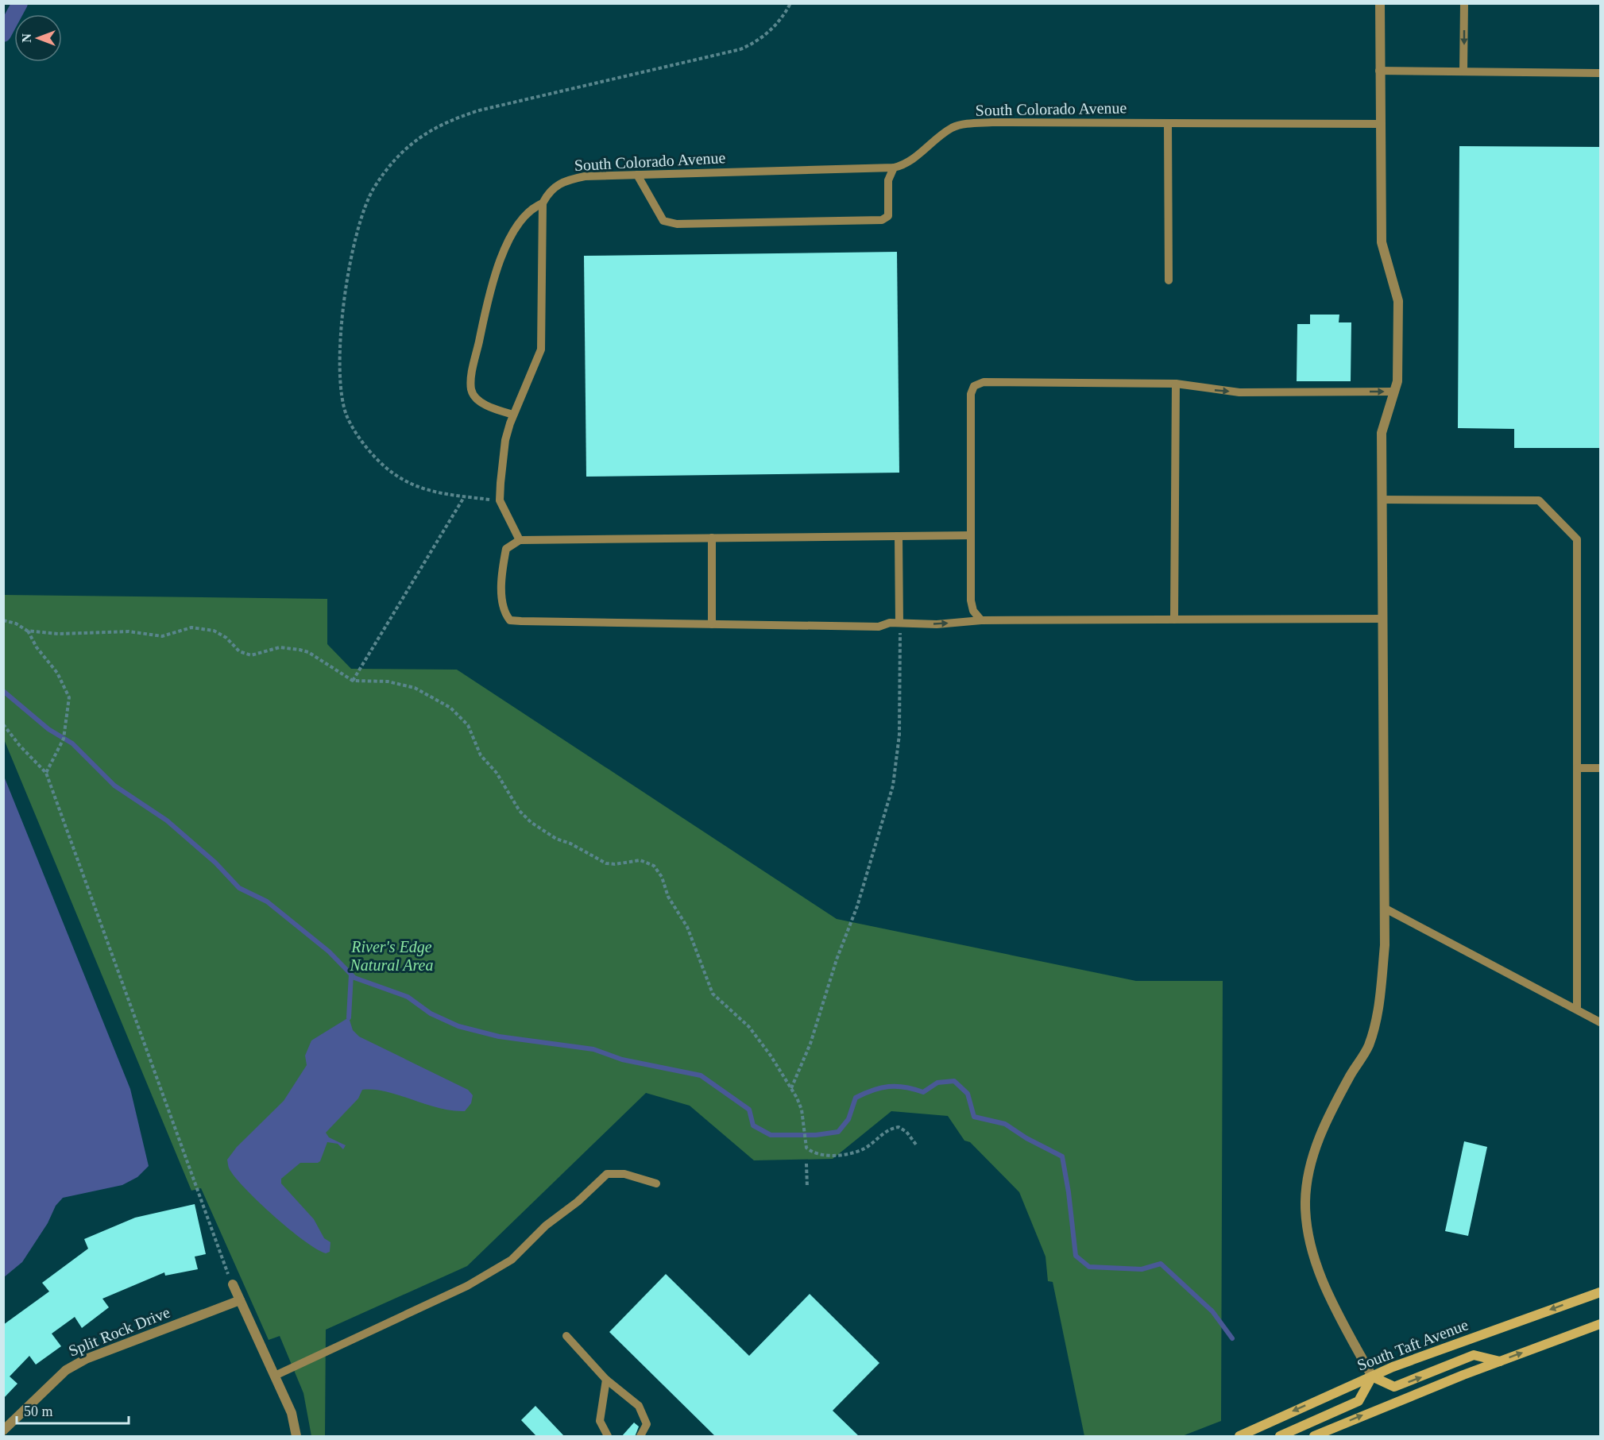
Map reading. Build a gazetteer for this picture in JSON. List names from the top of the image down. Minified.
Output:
{"streets":{"main road":["South Taft Avenue"],"street":["Split Rock Drive"],"lane":["South Colorado Avenue"]},"parks":["River's Edge Natural Area"],"scale_bar":"50 m","north":"left"}
